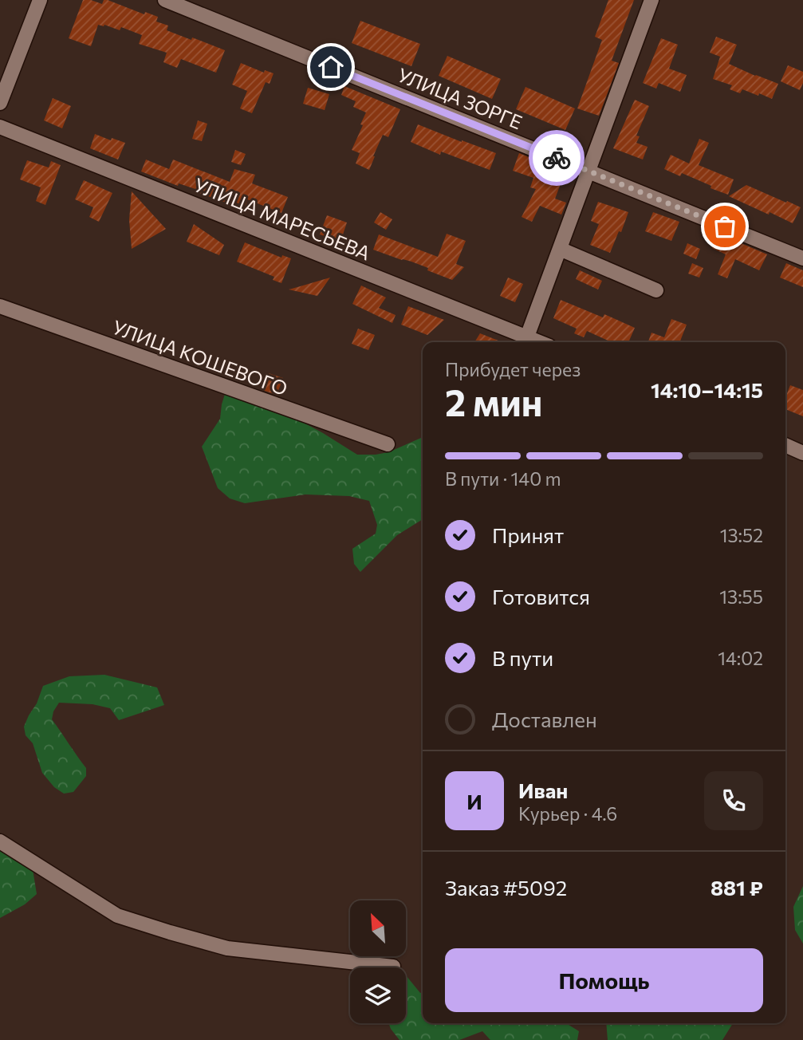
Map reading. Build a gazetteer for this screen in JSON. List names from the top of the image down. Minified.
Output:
{"streets":{"street":["УЛИЦА ЗОРГЕ","УЛИЦА МАРЕСЬЕВА","УЛИЦА КОШЕВОГО"]},"north":"top left","page":{"heading":["2 мин","Прибудет через","14:10–14:15"],"panel":["Иван","Курьер · 4.6","Заказ #5092","881 ₽"],"bar":"В пути · 140 m","list":[["Принят","13:52"],["Готовится","13:55"],["В пути","14:02"],"Доставлен"],"round":"И","buttons":"Помощь"}}
